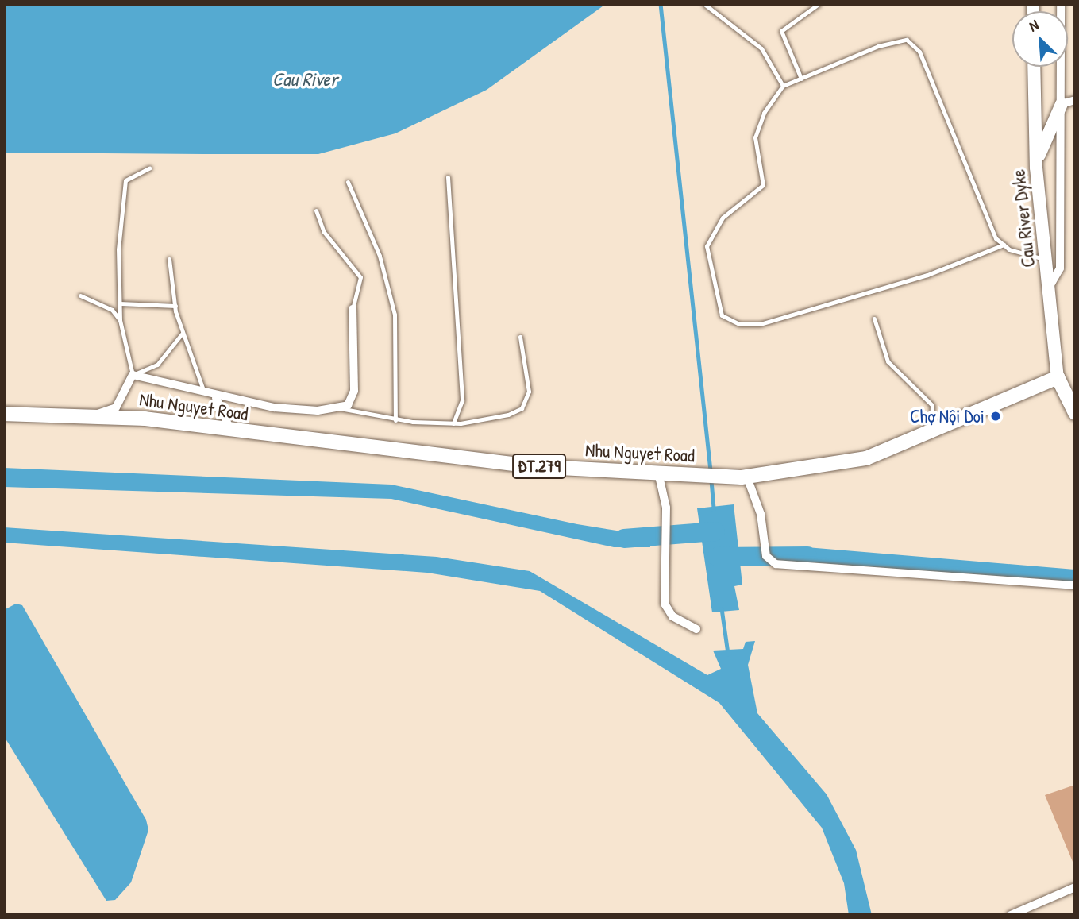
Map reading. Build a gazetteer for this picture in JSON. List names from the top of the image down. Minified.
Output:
{"streets":{"main road":["Cau River Dyke","Nhu Nguyet Road","ĐT.279"]},"crossings":[["Cau River Dyke","Nhu Nguyet Road"]],"water":["Cau River"],"places":["Chợ Nội Doi"],"north":"top left"}
